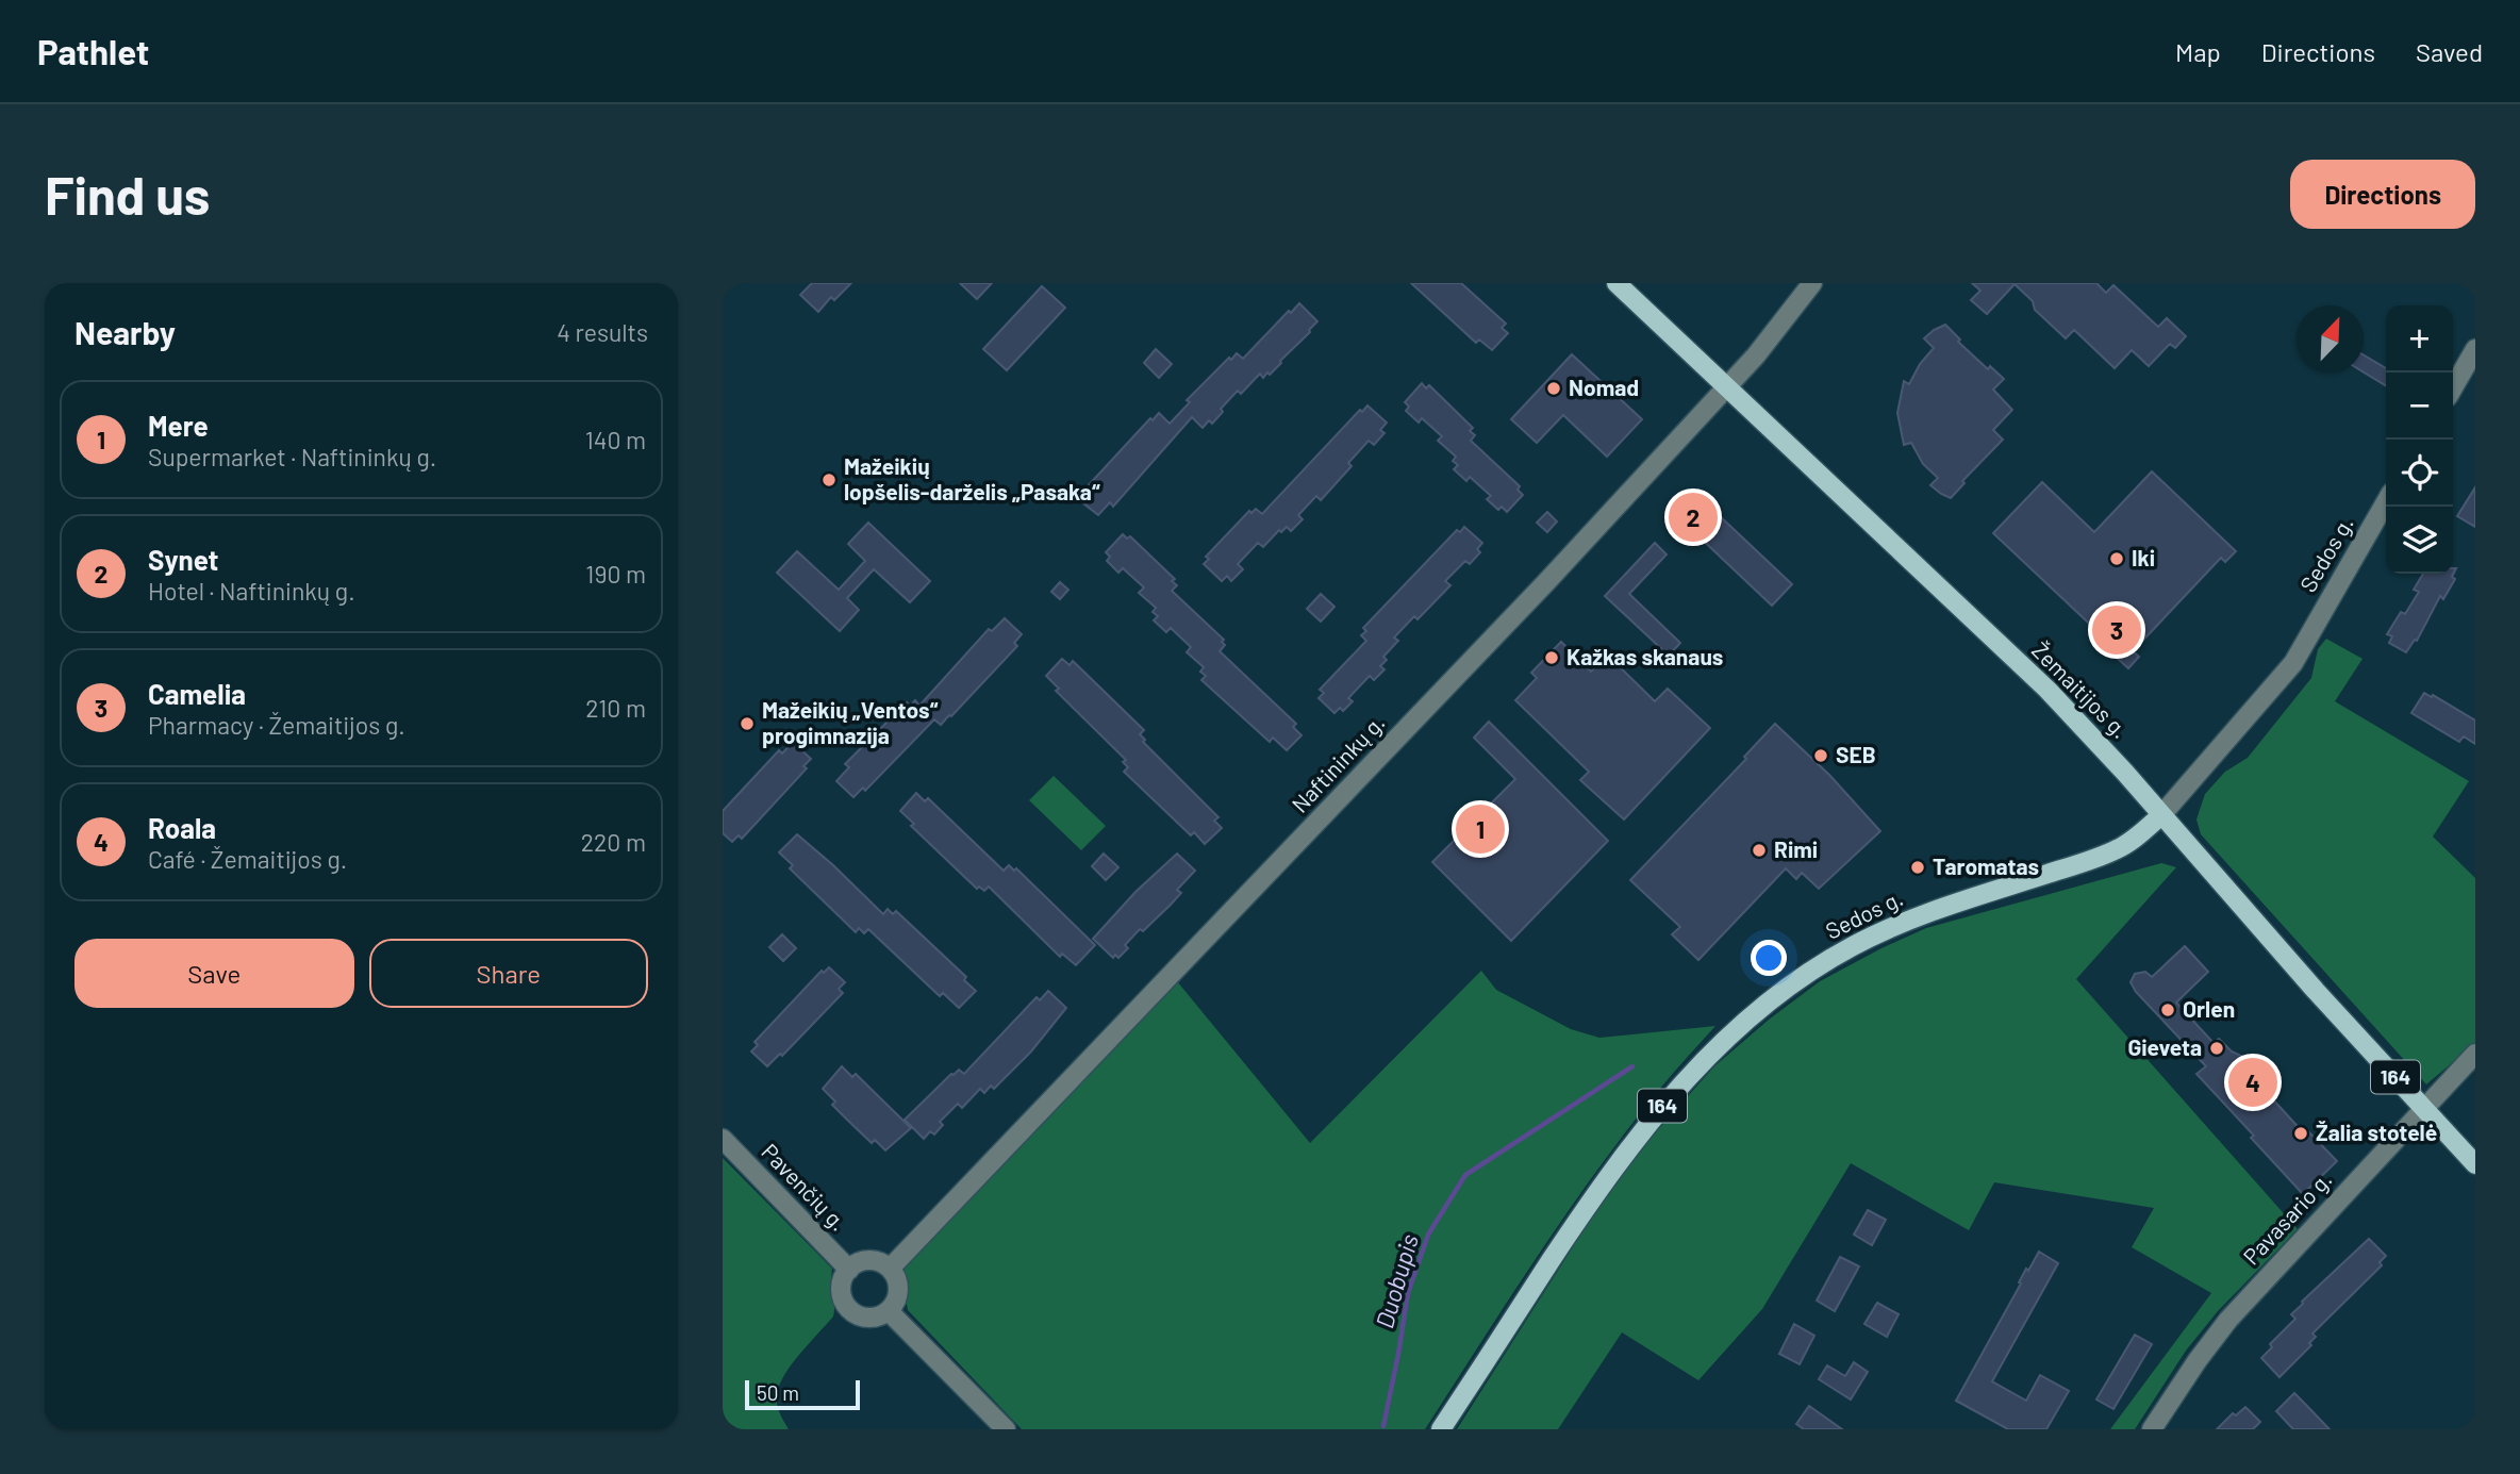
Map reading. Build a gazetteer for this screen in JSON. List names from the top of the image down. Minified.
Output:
{"streets":{"main road":["Sedos g.","Žemaitijos g.","164"],"street":["Naftininkų g.","Pavenčių g.","Pavasario g."]},"crossings":[["Sedos g.","Žemaitijos g."],["Žemaitijos g.","Naftininkų g."],["Žemaitijos g.","Pavasario g."],["Naftininkų g.","Pavenčių g."]],"water":["Duobupis"],"places":["Nomad","Mažeikių lopšelis-darželis „Pasaka“","Iki","Kažkas skanaus","Mažeikių „Ventos“ progimnazija","SEB","Rimi","Taromatas","Orlen","Gieveta","Žalia stotelė"],"scale_bar":"50 m","north":"top right","page":{"header":"Pathlet","nav":["Map","Directions","Saved"],"buttons":["Directions",["Save","Share"]],"title":"Find us","heading":["Nearby","4 results"],"map_buttons":["+","−"],"list":[{"mark":"1","name":"Mere","note":"Supermarket · Naftininkų g.","value":"140 m"},{"mark":"2","name":"Synet","note":"Hotel · Naftininkų g.","value":"190 m"},{"mark":"3","name":"Camelia","note":"Pharmacy · Žemaitijos g.","value":"210 m"},{"mark":"4","name":"Roala","note":"Café · Žemaitijos g.","value":"220 m"}],"pins":["2","3","1","4"],"scale":"50 m"}}
